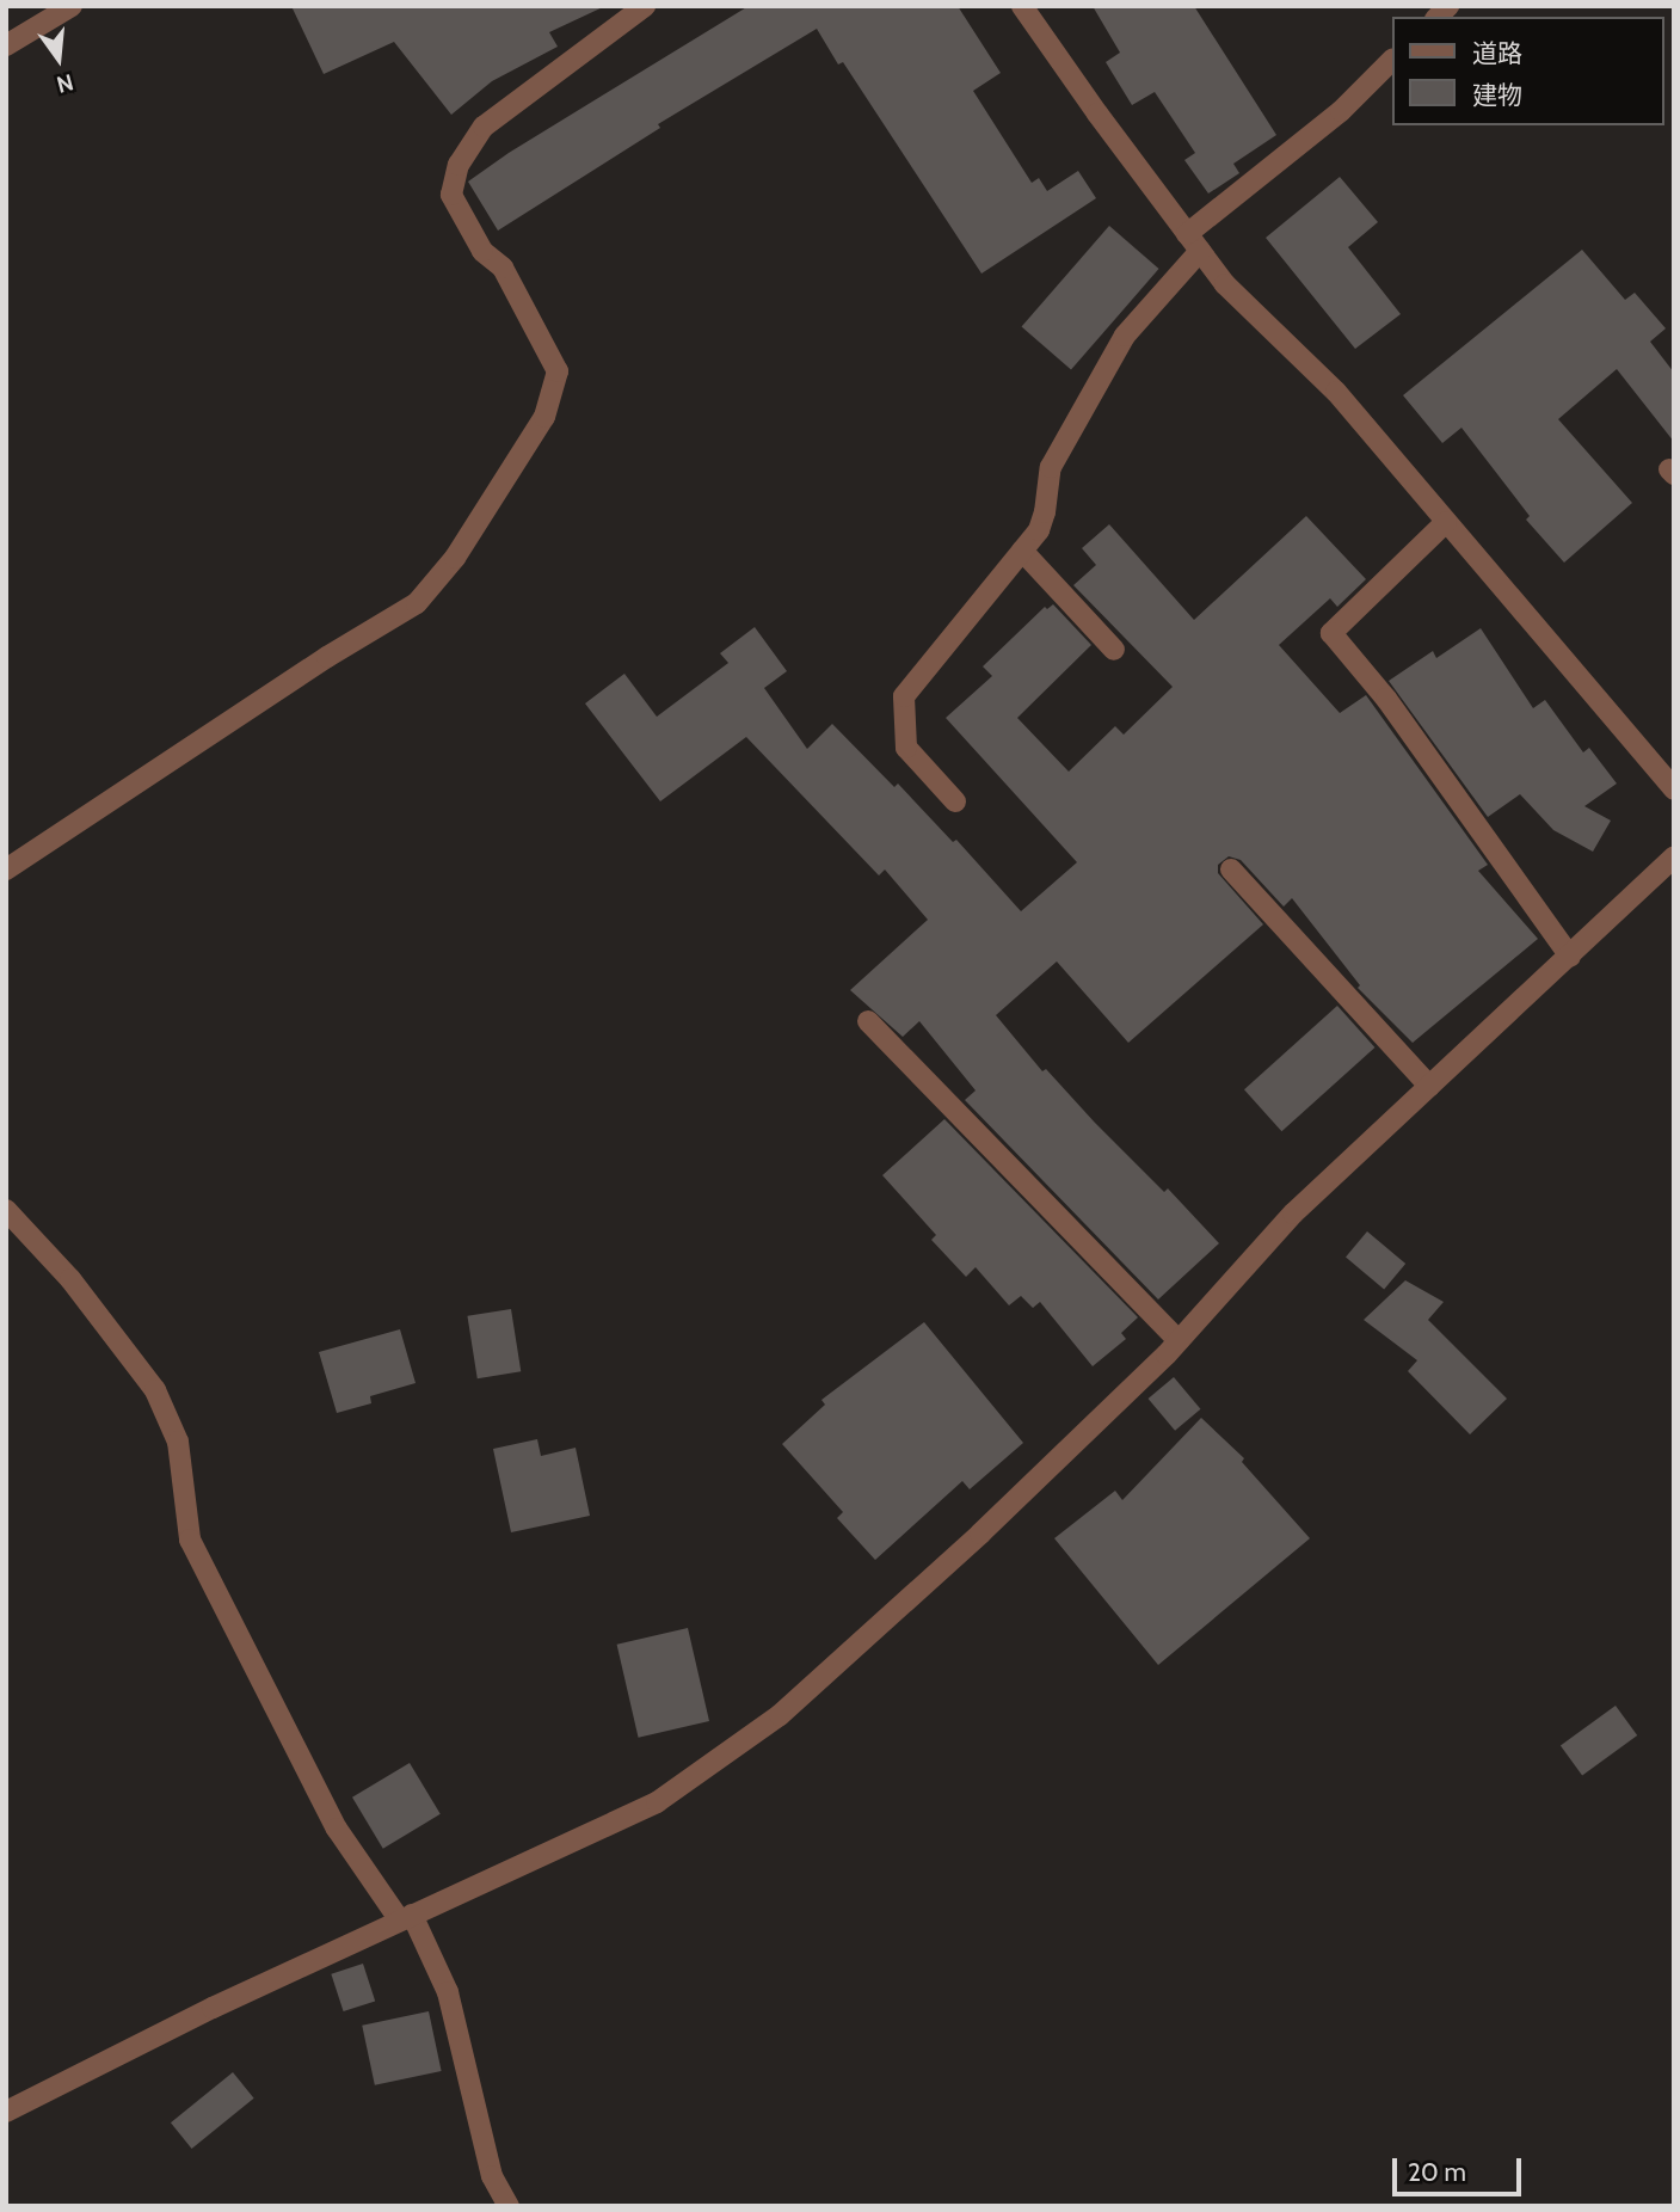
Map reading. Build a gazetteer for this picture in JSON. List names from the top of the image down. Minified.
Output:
{"legend":["道路","建物"],"scale_bar":"20 m","north":"bottom"}
